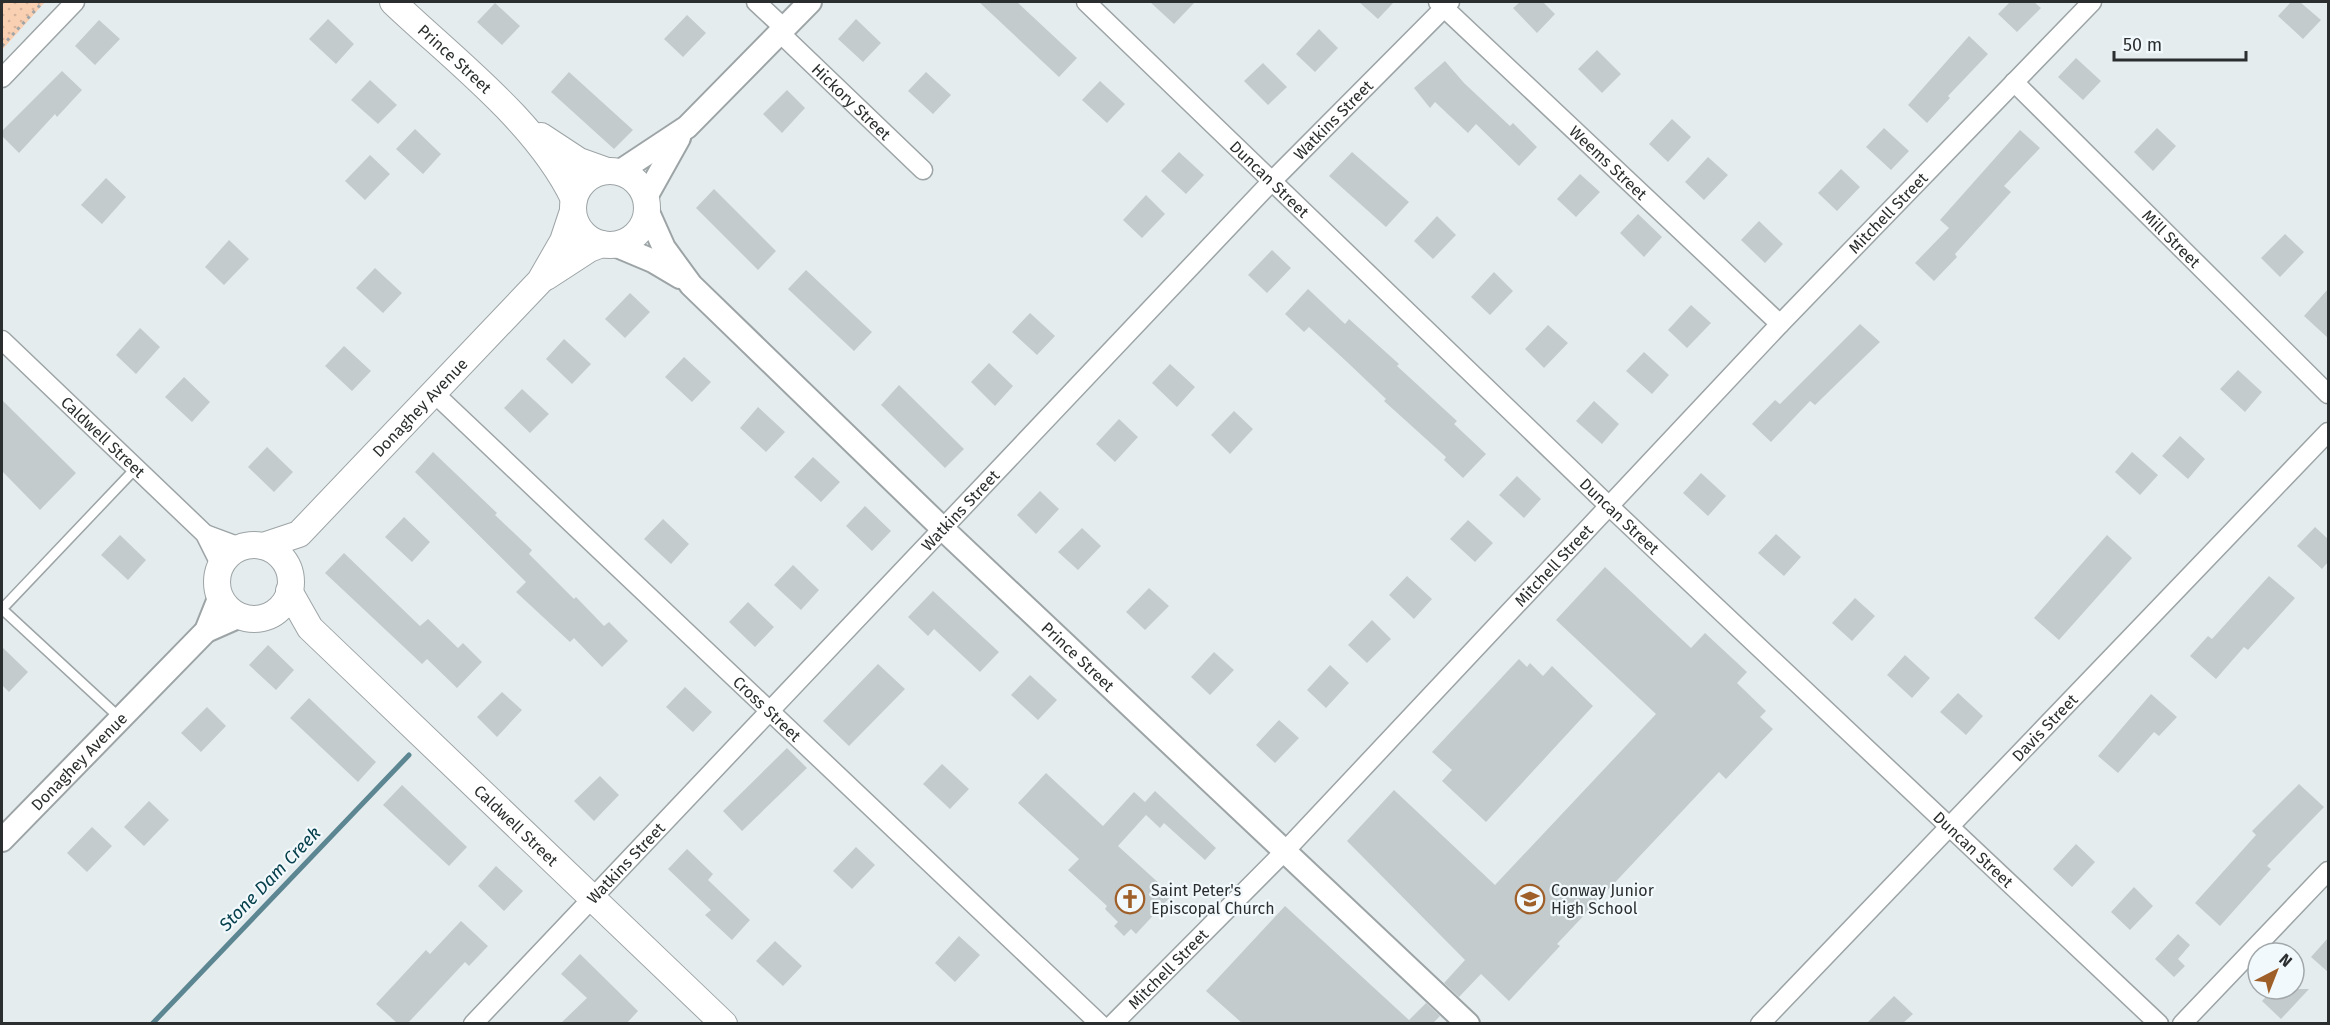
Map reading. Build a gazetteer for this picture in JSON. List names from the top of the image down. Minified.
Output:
{"streets":{"main road":["Prince Street","Donaghey Avenue","Caldwell Street"],"street":["Hickory Street","Watkins Street","Weems Street","Duncan Street","Mitchell Street","Mill Street","Cross Street","Davis Street"]},"crossings":[["Prince Street","Watkins Street"],["Prince Street","Mitchell Street"],["Prince Street","Donaghey Avenue"],["Watkins Street","Weems Street"],["Watkins Street","Duncan Street"],["Watkins Street","Caldwell Street"],["Watkins Street","Cross Street"],["Weems Street","Mitchell Street"],["Duncan Street","Mitchell Street"],["Duncan Street","Davis Street"],["Mitchell Street","Mill Street"],["Donaghey Avenue","Caldwell Street"],["Donaghey Avenue","Cross Street"]],"water":["Stone Dam Creek"],"places":{"church":["Saint Peter's Episcopal Church"],"school or university":["Conway Junior High School"]},"scale_bar":"50 m","north":"top right"}
